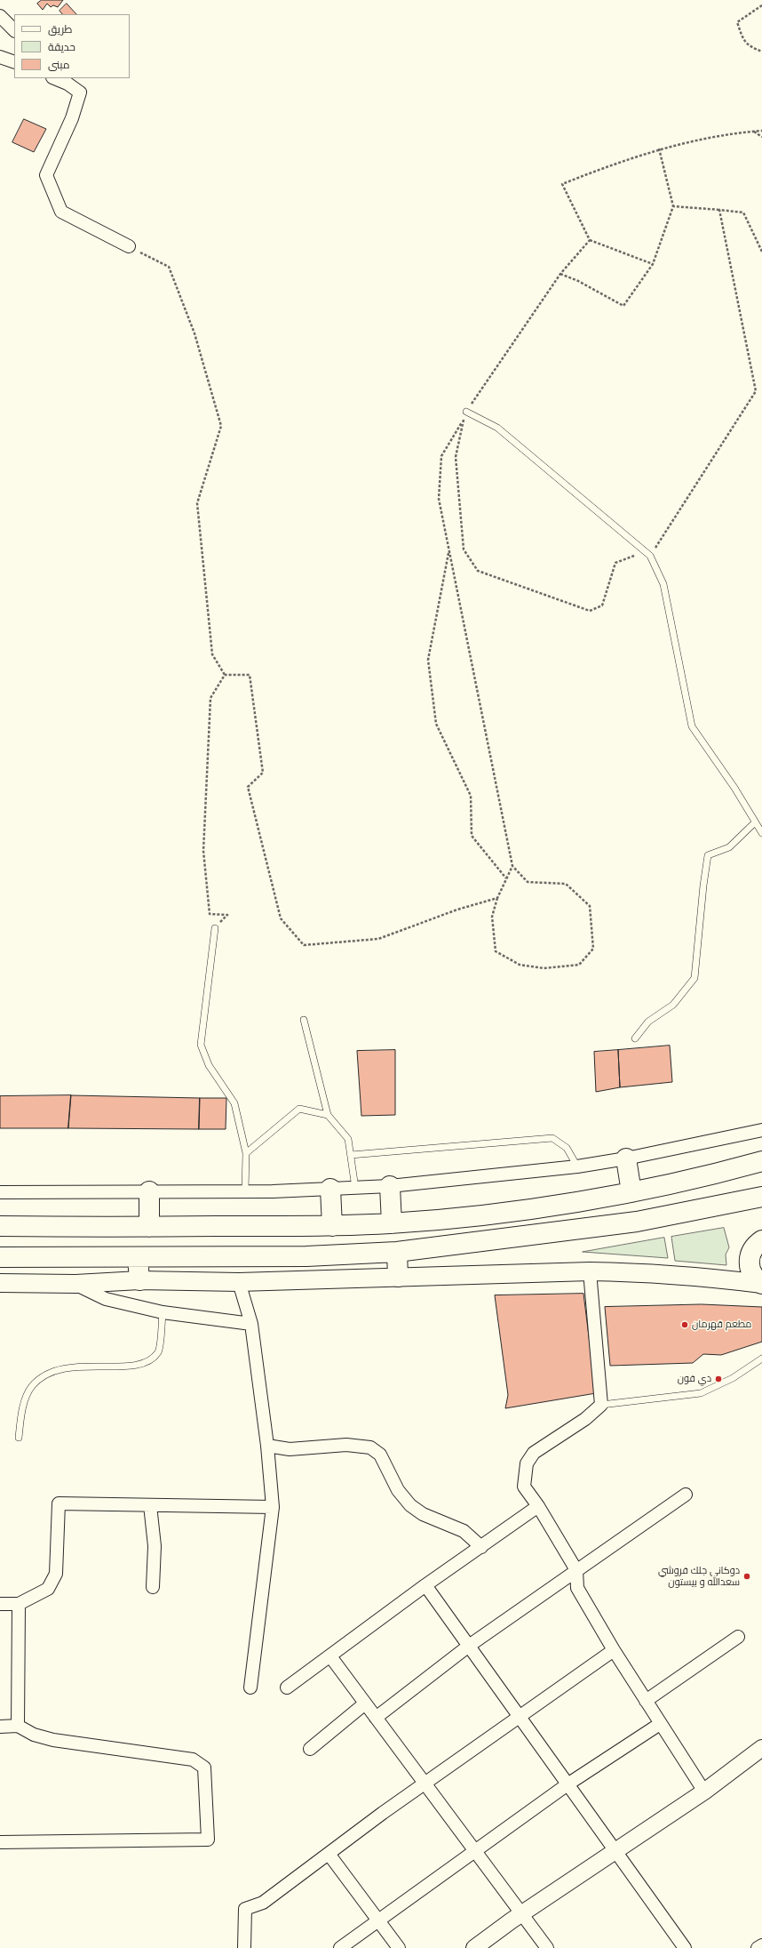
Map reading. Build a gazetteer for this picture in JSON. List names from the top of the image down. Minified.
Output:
{"places":["مطعم قهرمان","دي فون","دوكانى جلك فروشي سعدالله و بيستون"],"legend":["طريق","حديقة","مبنى"]}
